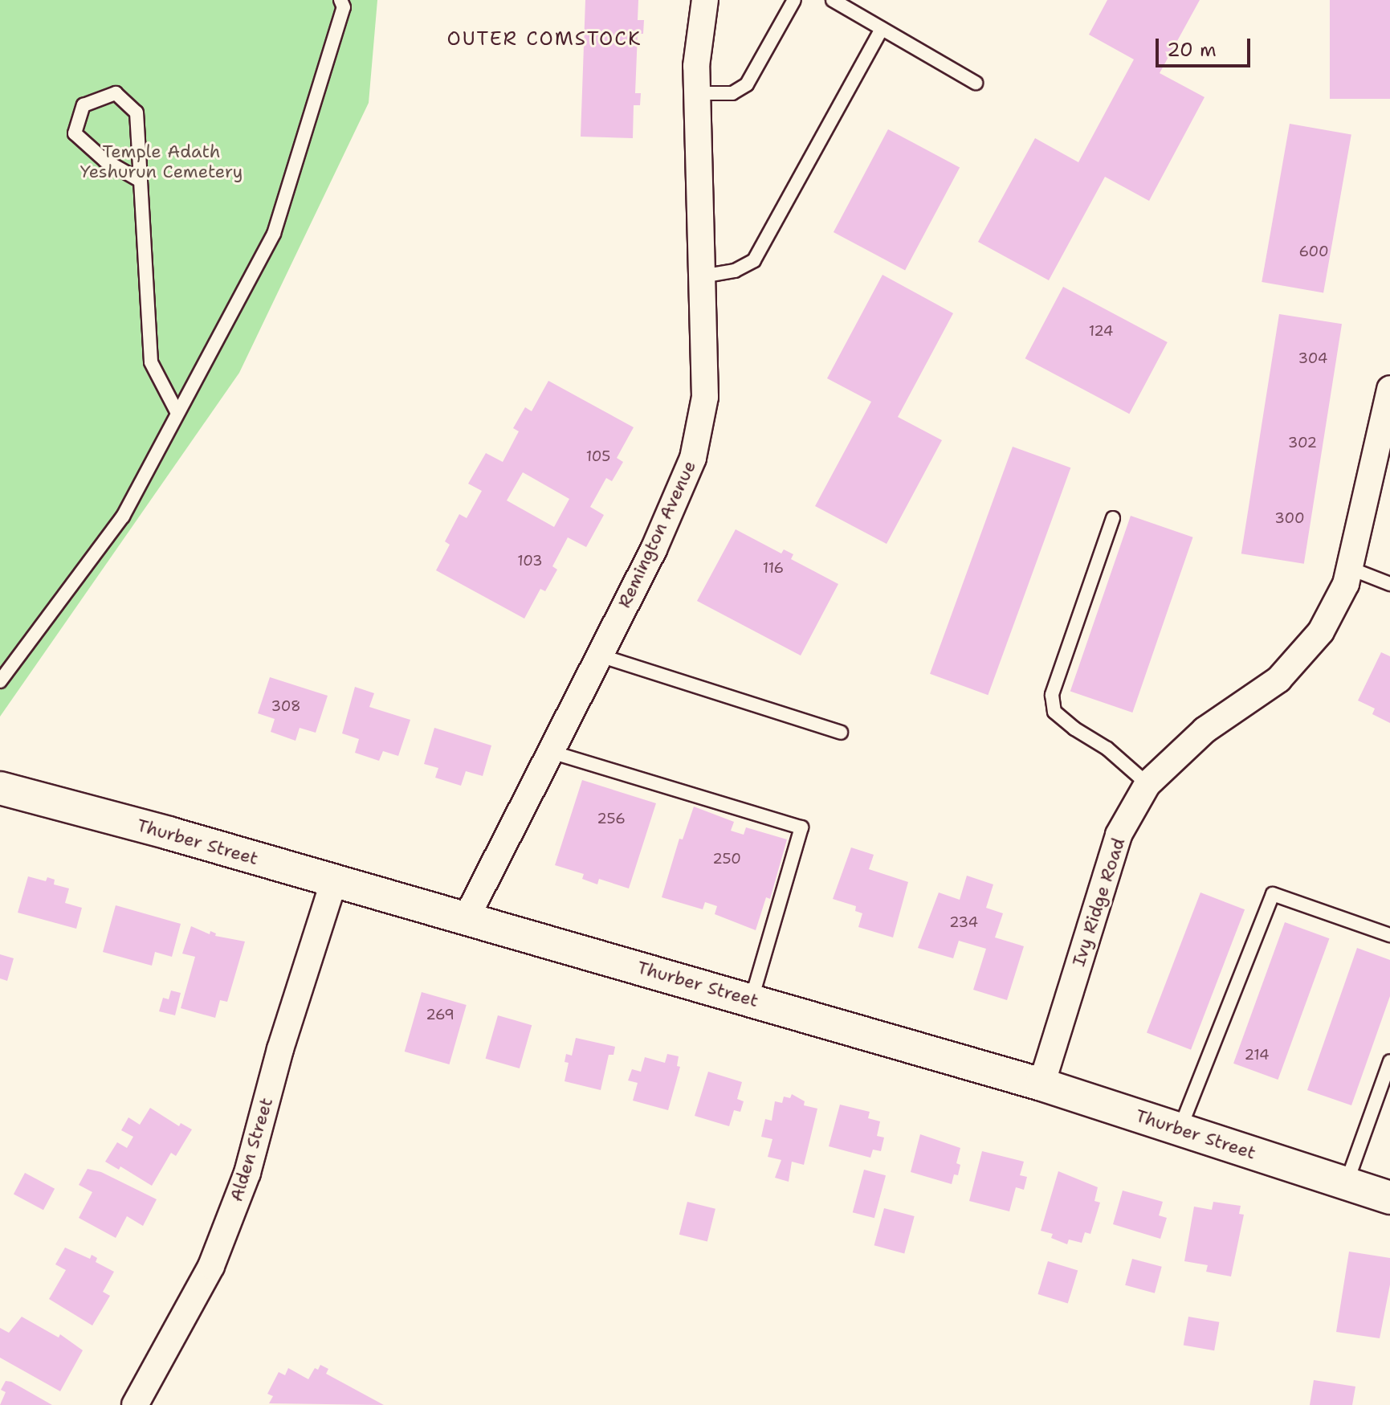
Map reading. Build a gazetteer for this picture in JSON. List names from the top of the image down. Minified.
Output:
{"streets":{"street":["Remington Avenue","Thurber Street","Ivy Ridge Road","Alden Street"]},"crossings":[["Remington Avenue","Thurber Street"],["Thurber Street","Ivy Ridge Road"],["Thurber Street","Alden Street"]],"districts":["OUTER COMSTOCK"],"parks":["Temple Adath Yeshurun Cemetery"],"house_numbers":["600","124","304","302","105","300","103","116","308","256","250","234","269","214"],"scale_bar":"20 m"}
